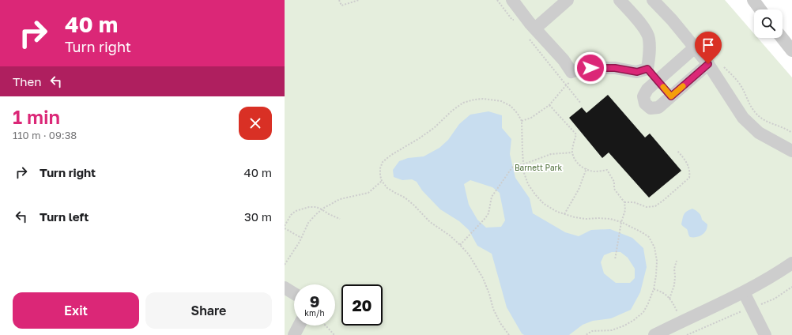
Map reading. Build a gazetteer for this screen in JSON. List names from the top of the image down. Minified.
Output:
{"parks":["Barnett Park"],"page":{"turn":["40 m","Turn right"],"then":"Then","heading":["1 min","110 m · 09:38"],"list":[{"name":"Turn right","value":"40 m"},{"name":"Turn left","value":"30 m"}],"speed":"9 km/h","limit":"20","buttons":["Exit","Share"]}}
